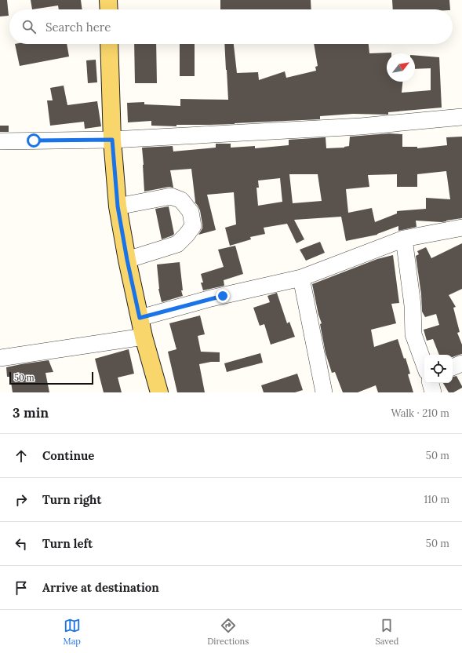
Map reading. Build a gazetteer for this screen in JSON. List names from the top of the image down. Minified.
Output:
{"scale_bar":"50 m","north":"top right","page":{"search":"Search here","scale":"50 m","heading":["3 min","Walk · 210 m"],"list":[["Continue","50 m"],["Turn right","110 m"],["Turn left","50 m"],"Arrive at destination"],"nav":["Map","Directions","Saved"]}}
